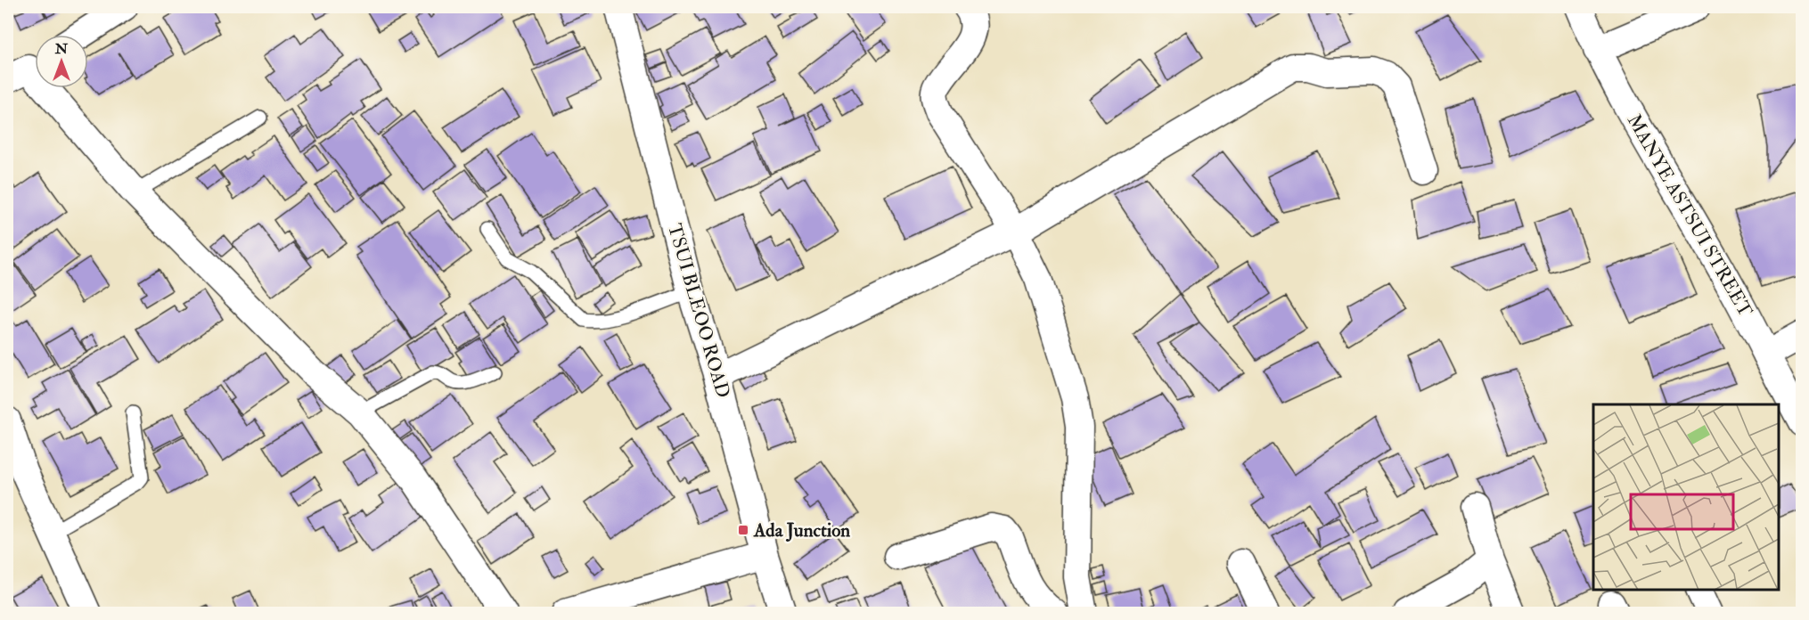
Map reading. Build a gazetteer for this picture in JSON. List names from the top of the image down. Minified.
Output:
{"streets":{"street":["MANYE ASTSUI STREET","TSUI BLEOO ROAD"]},"places":{"transit":["Ada Junction"]},"north":"top"}
